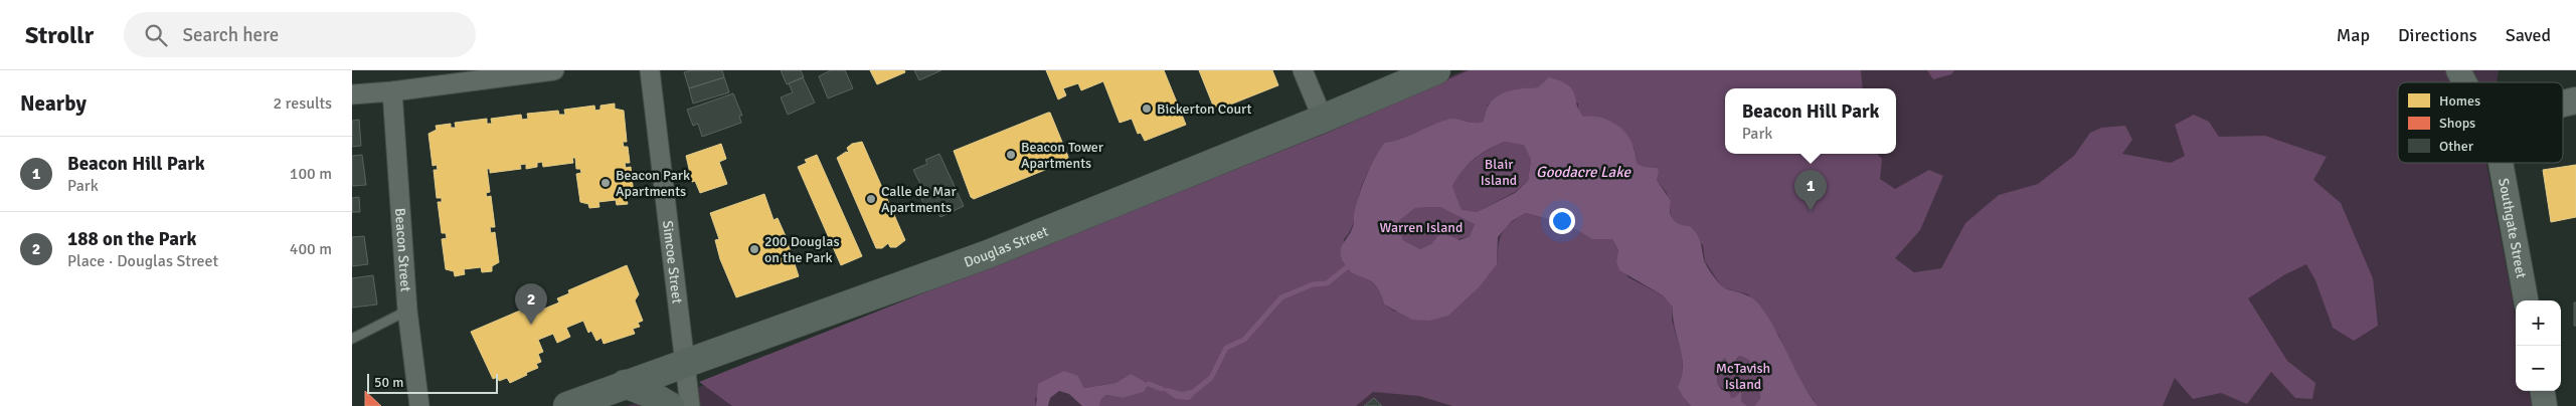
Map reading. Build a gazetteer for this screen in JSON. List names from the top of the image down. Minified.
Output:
{"streets":{"main road":["Douglas Street"],"street":["Southgate Street","Beacon Street","Simcoe Street"]},"crossings":[["Douglas Street","Simcoe Street"]],"water":["Goodacre Lake"],"parks":["Blair Island","Warren Island","McTavish Island"],"places":["Bickerton Court","Beacon Tower Apartments","Beacon Park Apartments","Calle de Mar Apartments","200 Douglas on the Park"],"legend":["Homes","Shops","Other"],"scale_bar":"50 m","page":{"header":"Strollr","search":"Search here","nav":["Map","Directions","Saved"],"heading":["Nearby","2 results"],"popup":["Beacon Hill Park","Park"],"list":[{"mark":"1","name":"Beacon Hill Park","note":"Park","value":"100 m"},{"mark":"2","name":"188 on the Park","note":"Place · Douglas Street","value":"400 m"}],"pins":["1","2"],"map_buttons":["+","−"],"scale":"50 m"}}
